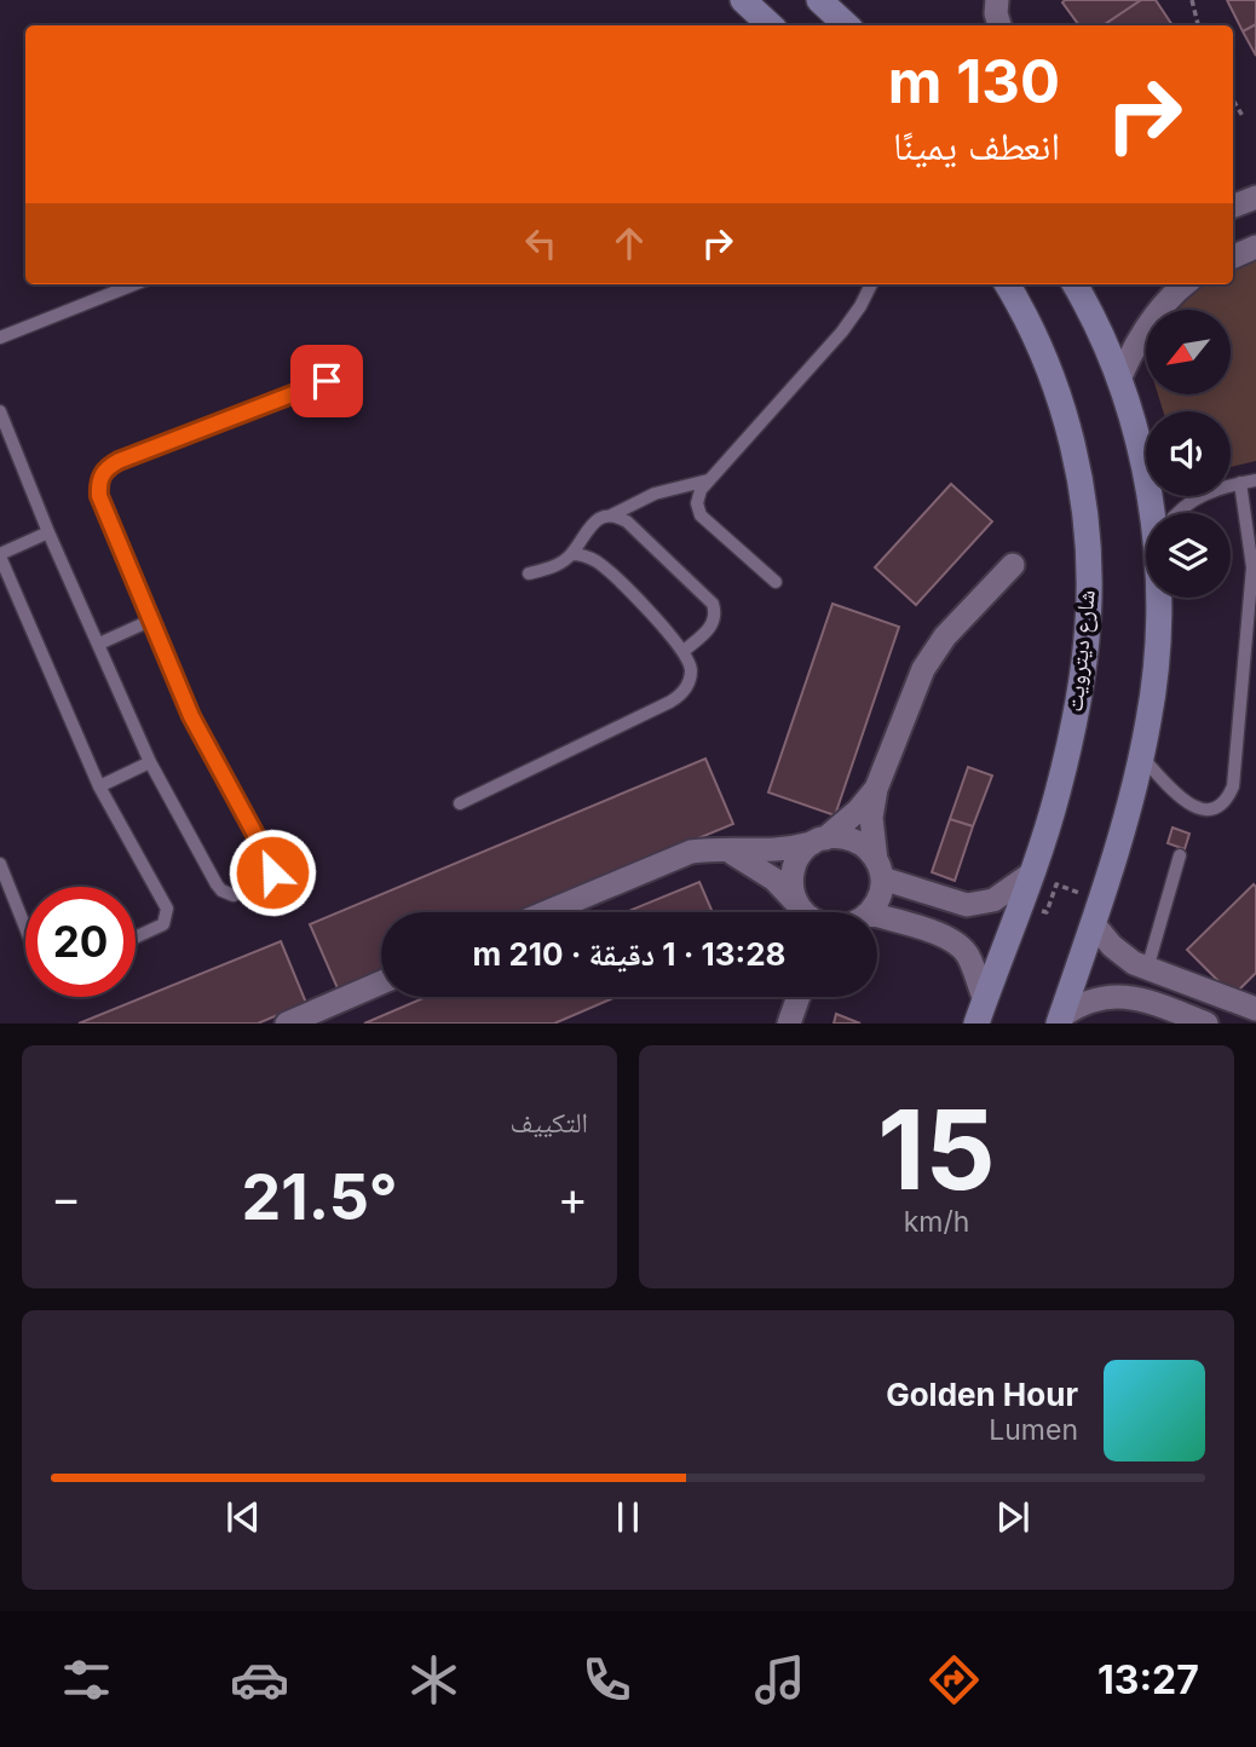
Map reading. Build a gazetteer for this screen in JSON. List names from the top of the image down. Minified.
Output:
{"streets":{"street":["شارع ديترويت"]},"north":"bottom left","page":{"turn":["130 m","انعطف يمينًا"],"limit":"20","trip":"13:28 · 1 دقيقة · 210 m","tile":[["15","km/h"],"التكييف"],"heat":["−","21.5°","+"],"song":["Golden Hour","Lumen"],"tabs":"13:27"}}
